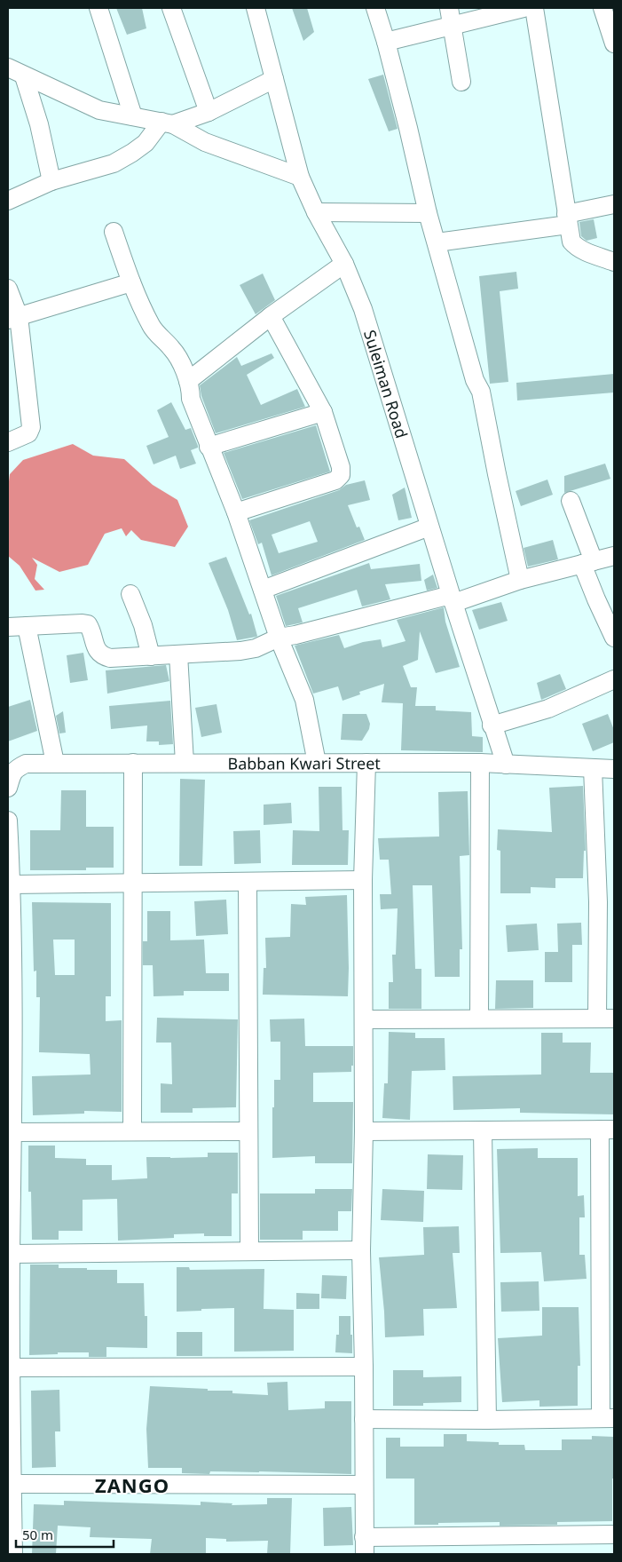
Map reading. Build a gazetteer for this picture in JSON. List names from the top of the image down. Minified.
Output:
{"streets":{"street":["Suleiman Road","Babban Kwari Street"]},"crossings":[["Suleiman Road","Babban Kwari Street"]],"districts":["ZANGO"],"scale_bar":"50 m"}
